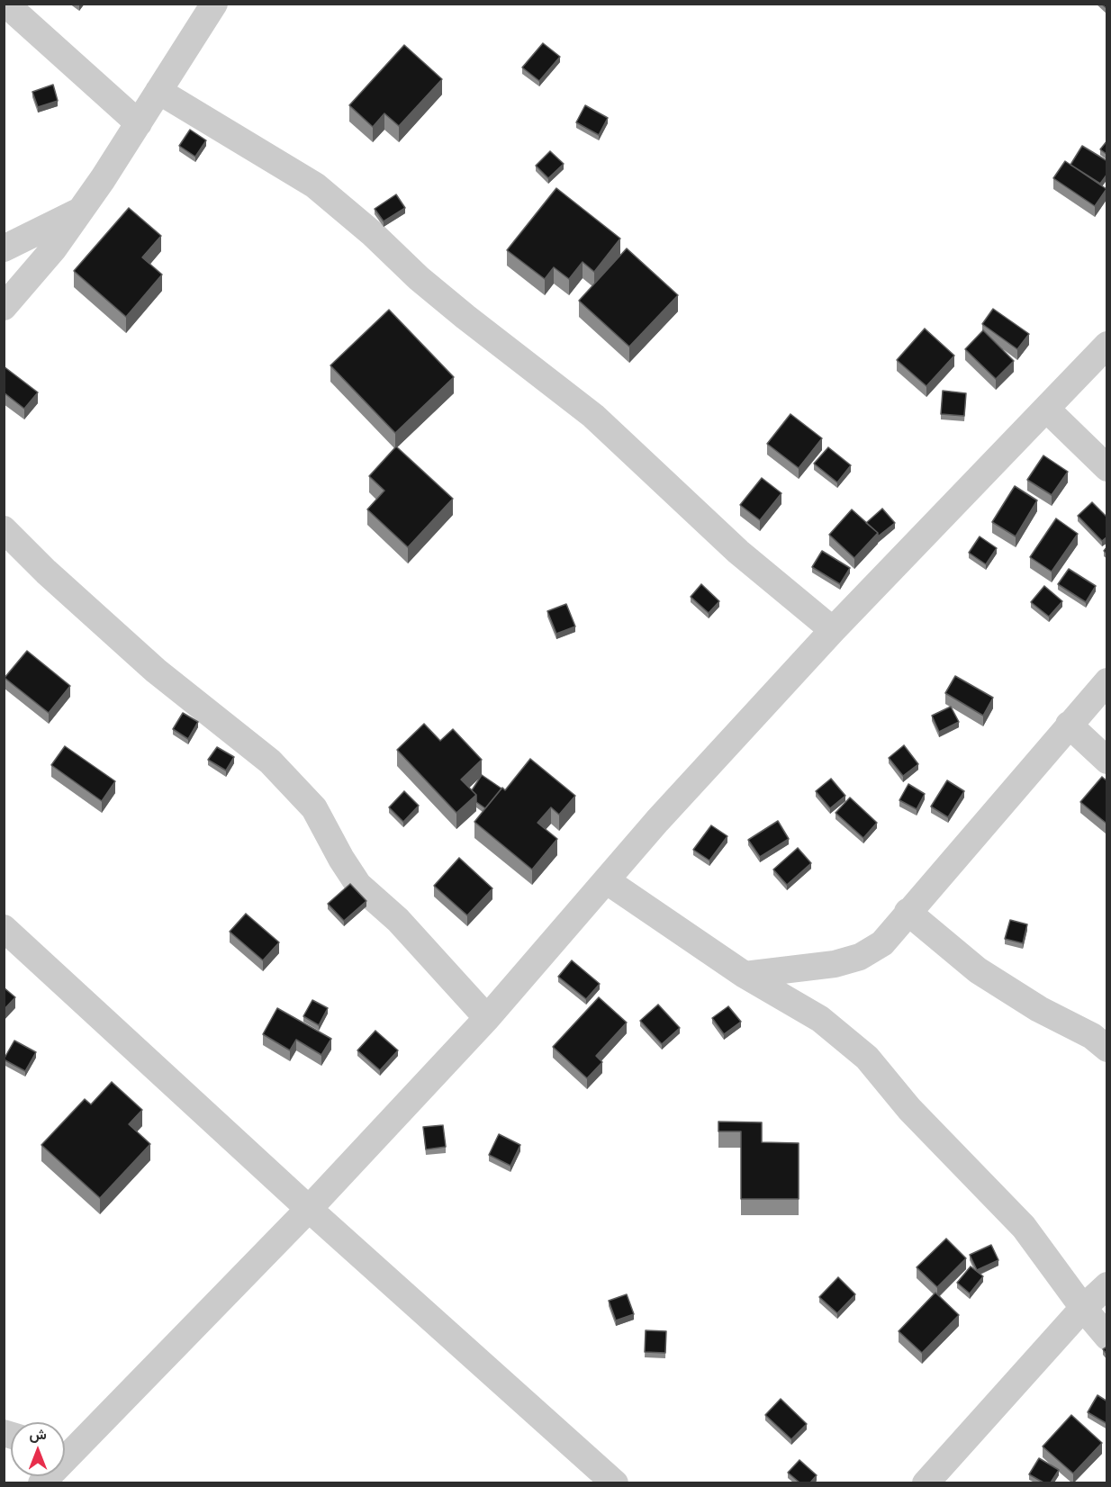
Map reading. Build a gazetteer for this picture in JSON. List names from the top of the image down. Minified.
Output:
{"north":"top"}
